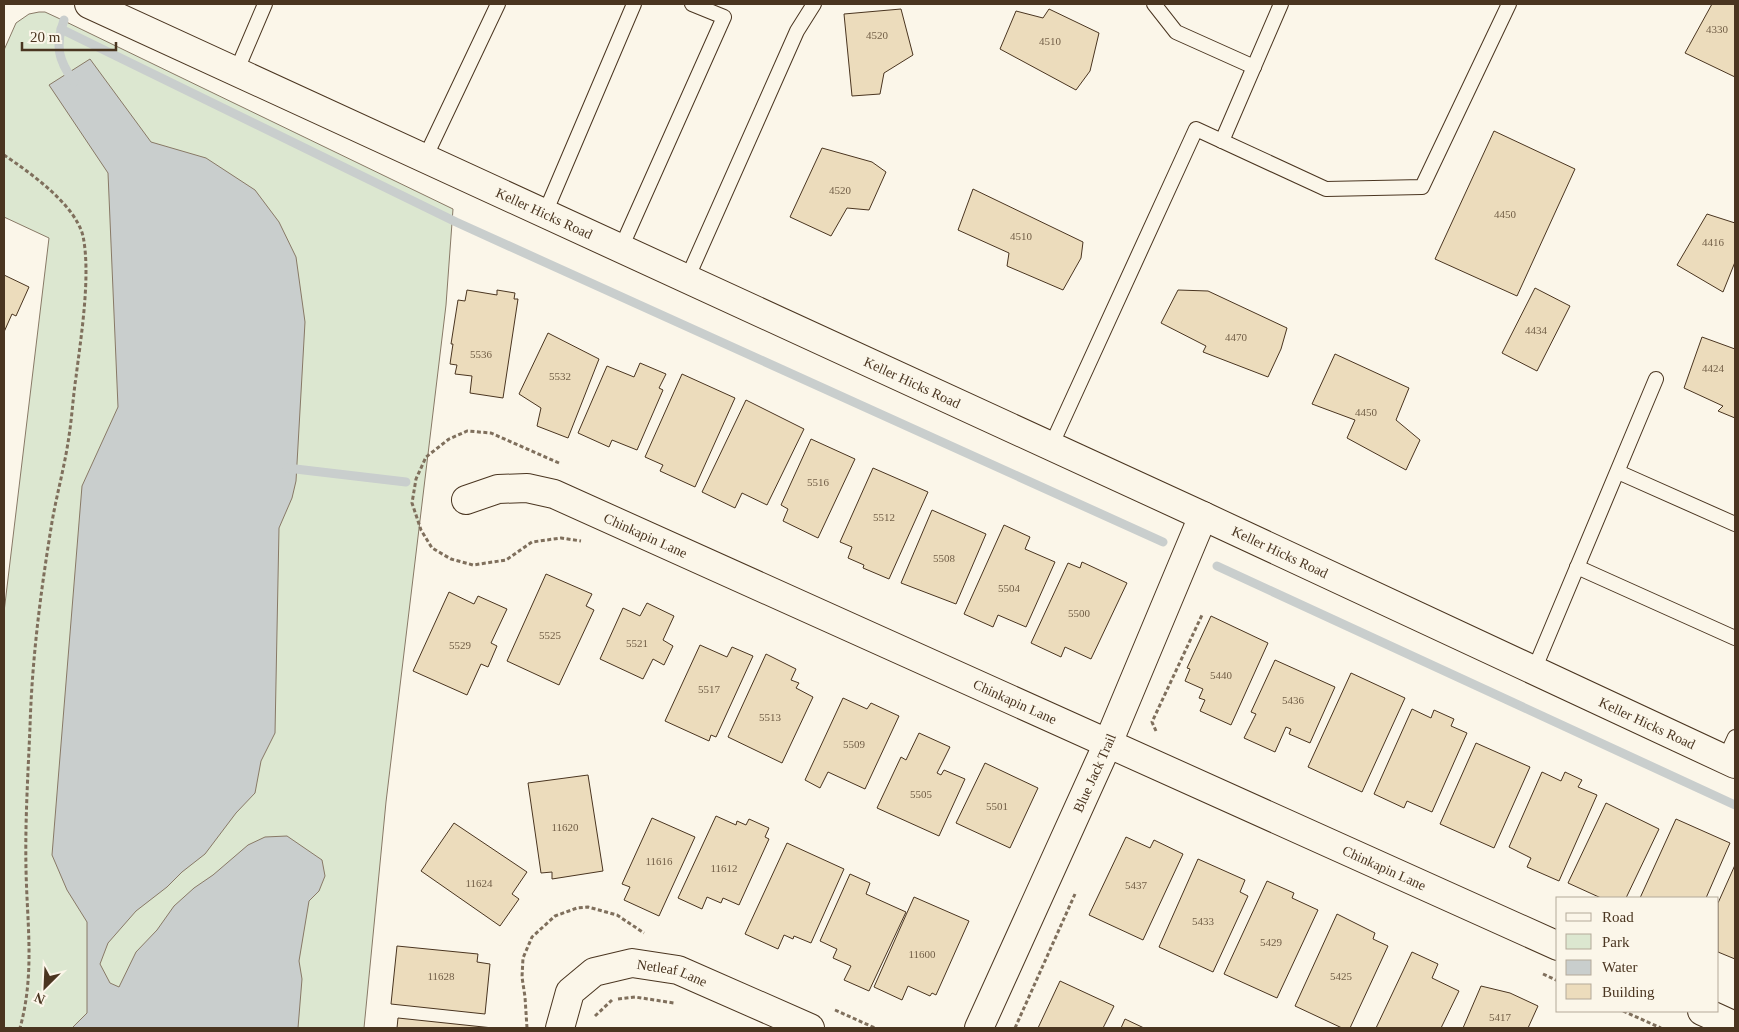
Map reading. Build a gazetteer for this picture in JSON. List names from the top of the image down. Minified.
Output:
{"streets":{"street":["Keller Hicks Road","Chinkapin Lane","Blue Jack Trail","Netleaf Lane"]},"crossings":[["Keller Hicks Road","Blue Jack Trail"],["Chinkapin Lane","Blue Jack Trail"]],"house_numbers":["4330","4520","4510","4520","4450","4510","4416","4434","4470","5536","4424","5532","4450","5516","5512","5508","5504","5500","5525","5521","5529","5440","5517","5436","5513","5509","5505","5501","11620","11616","11612","11624","5437","5433","5429","11600","11628","5425","5417"],"legend":["Road","Park","Water","Building"],"scale_bar":"20 m","north":"bottom left"}
